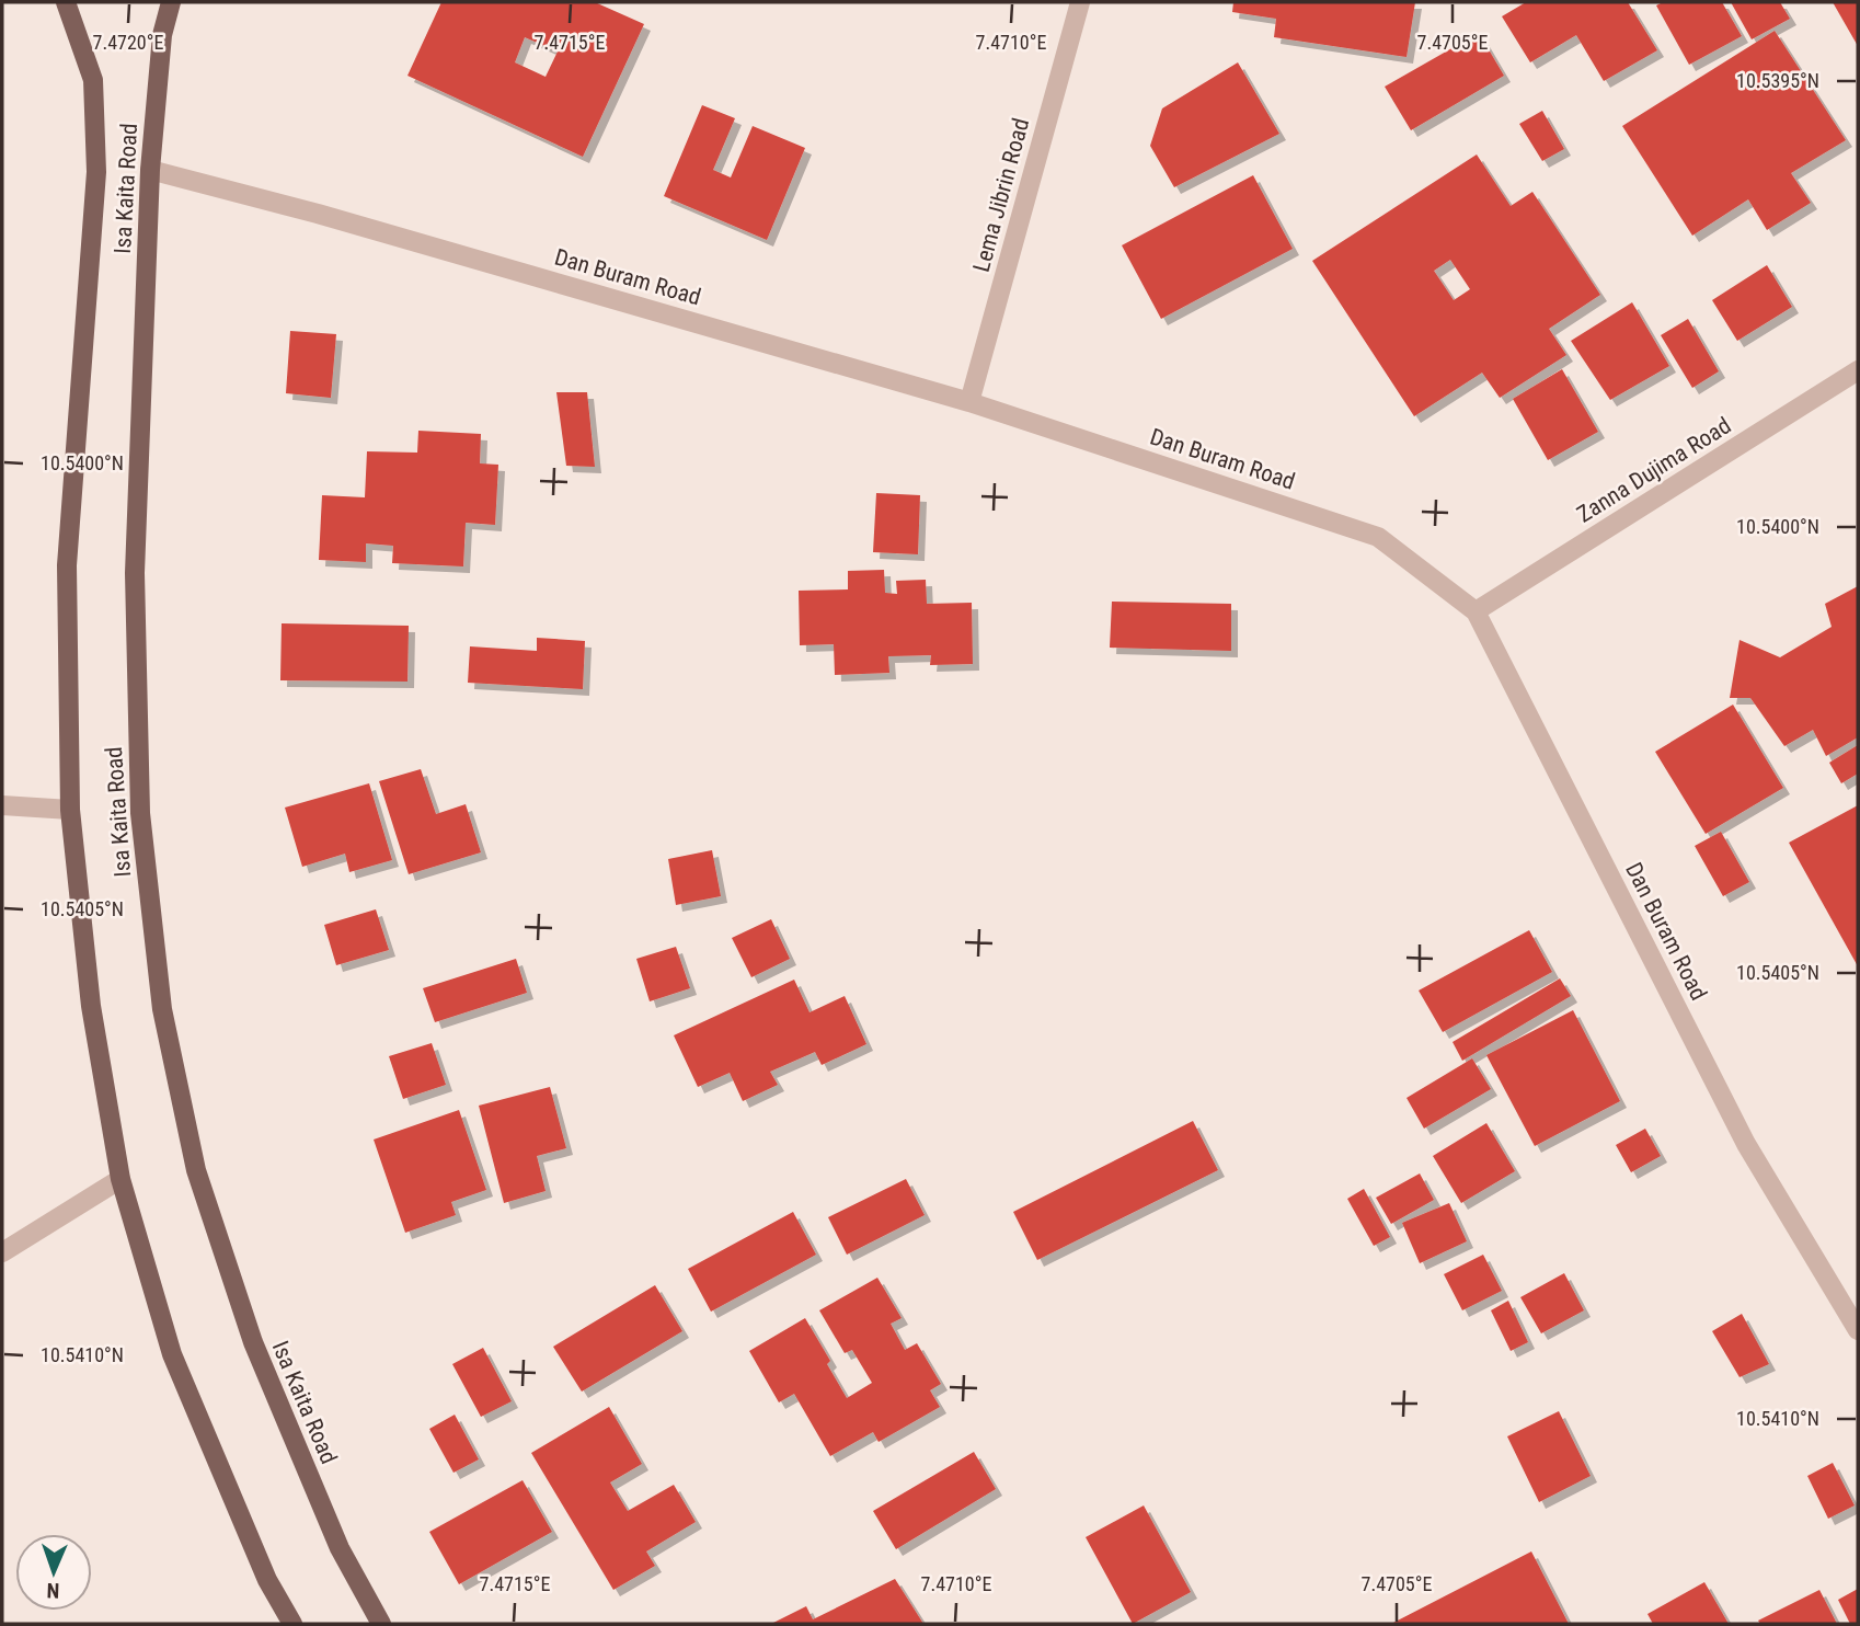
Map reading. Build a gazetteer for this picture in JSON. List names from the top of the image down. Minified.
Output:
{"streets":{"main road":["Isa Kaita Road"],"street":["Lema Jibrin Road","Dan Buram Road","Zanna Dujima Road"]},"crossings":[["Isa Kaita Road","Dan Buram Road"],["Lema Jibrin Road","Dan Buram Road"],["Dan Buram Road","Zanna Dujima Road"]],"north":"bottom","coordinates":["7.4720°E","7.4715°E","7.4710°E","7.4705°E","10.5395°N","10.5400°N","10.5405°N","10.5410°N"]}
